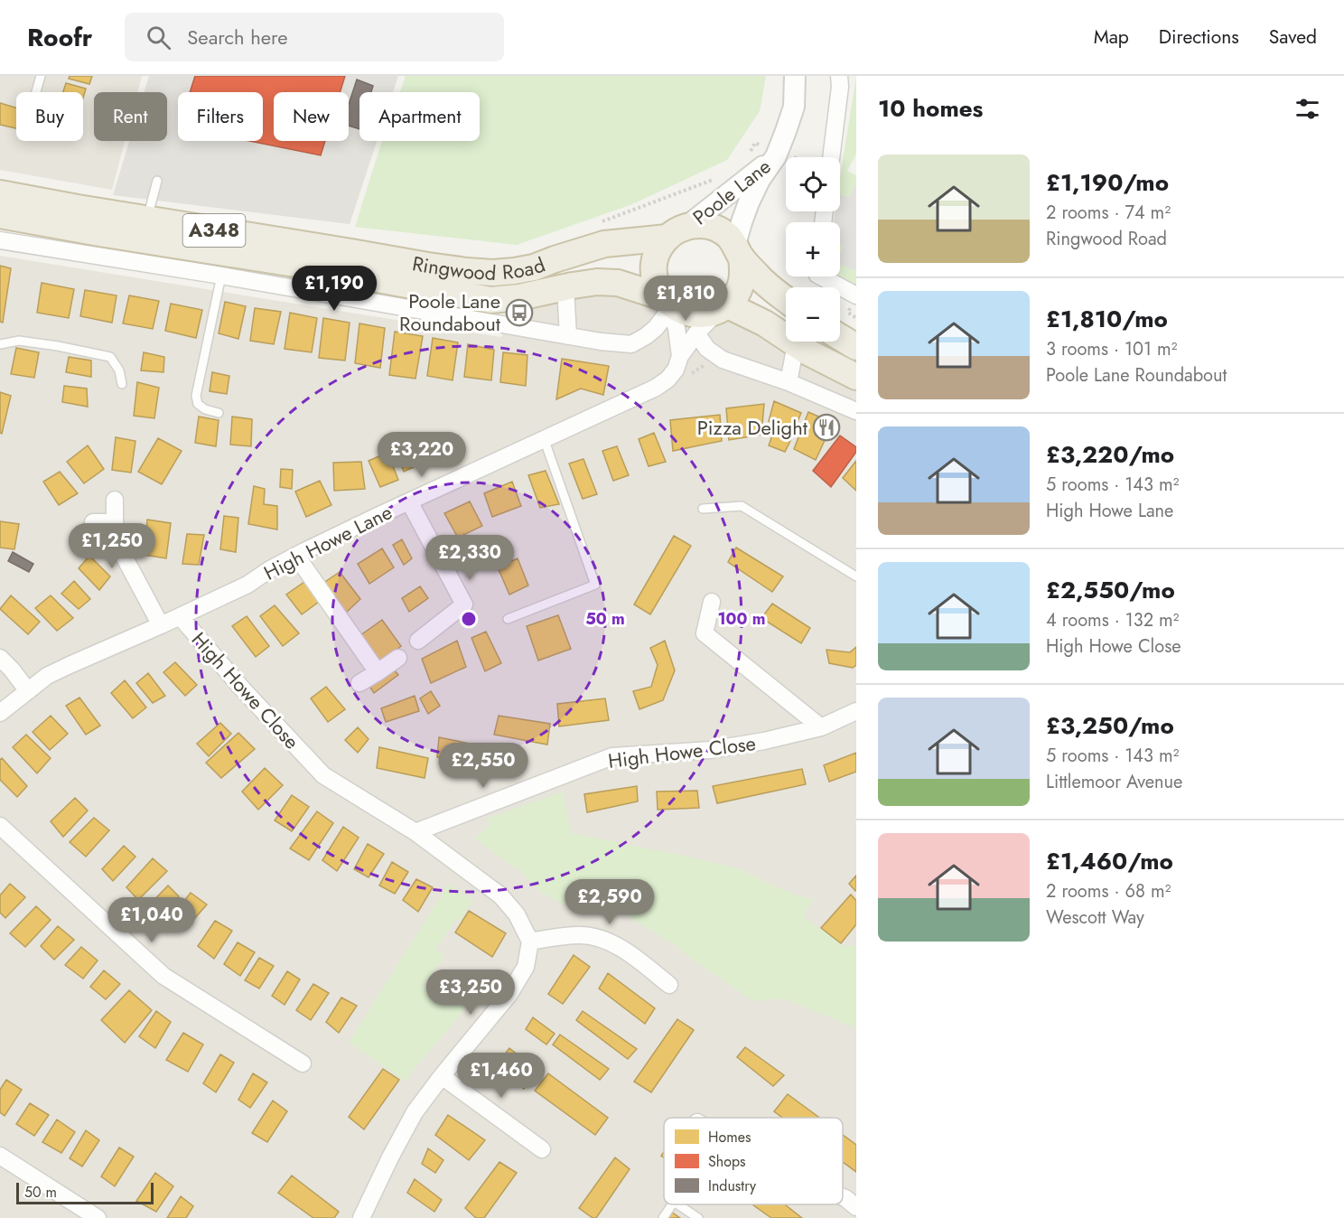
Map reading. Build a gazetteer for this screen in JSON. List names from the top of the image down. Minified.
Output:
{"streets":{"highway":["A348","Ringwood Road"],"street":["Poole Lane","High Howe Lane","High Howe Close"]},"crossings":[["Poole Lane","Ringwood Road"],["High Howe Lane","High Howe Close"]],"places":{"bus stop":["Poole Lane Roundabout"],"restaurant":["Pizza Delight"]},"legend":["Homes","Shops","Industry"],"scale_bar":"50 m","page":{"header":"Roofr","search":"Search here","nav":["Map","Directions","Saved"],"heading":"10 homes","chip":["Buy","Rent","Filters","New","Apartment"],"list":[{"name":"£1,190/mo","note":"2 rooms · 74 m² · Ringwood Road"},{"name":"£1,810/mo","note":"3 rooms · 101 m² · Poole Lane Roundabout"},{"name":"£3,220/mo","note":"5 rooms · 143 m² · High Howe Lane"},{"name":"£2,550/mo","note":"4 rooms · 132 m² · High Howe Close"},{"name":"£3,250/mo","note":"5 rooms · 143 m² · Littlemoor Avenue"},{"name":"£1,460/mo","note":"2 rooms · 68 m² · Wescott Way"}],"map_buttons":["+","−"],"price":["£1,190","£1,810","£3,220","£1,250","£2,330","£2,550","£2,590","£1,040","£3,250","£1,460"],"scale":"50 m"},"rings":["50 m","100 m"]}
